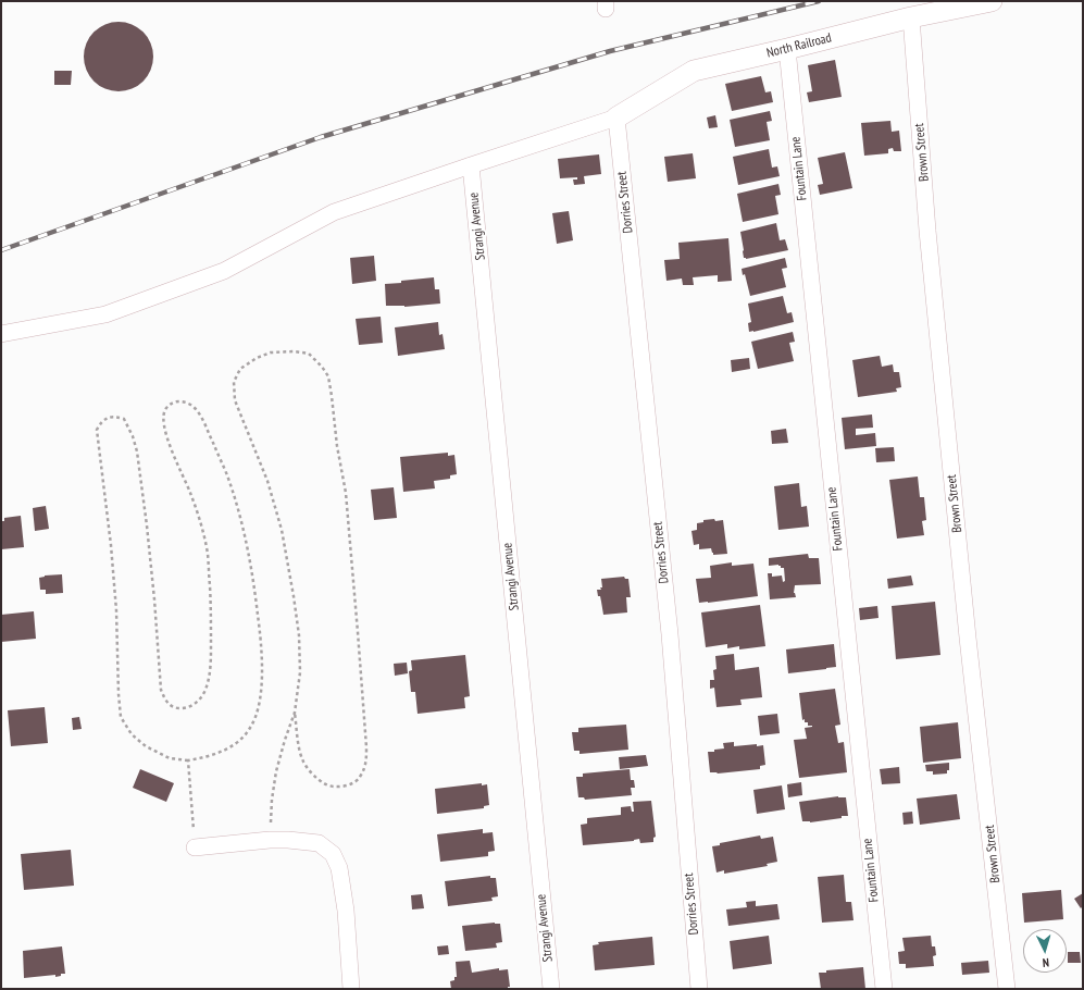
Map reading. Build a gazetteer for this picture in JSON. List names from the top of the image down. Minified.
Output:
{"streets":{"street":["North Railroad","Brown Street","Fountain Lane","Dorries Street","Strangi Avenue"]},"crossings":[["North Railroad","Brown Street"],["North Railroad","Fountain Lane"],["North Railroad","Dorries Street"]],"north":"bottom"}
